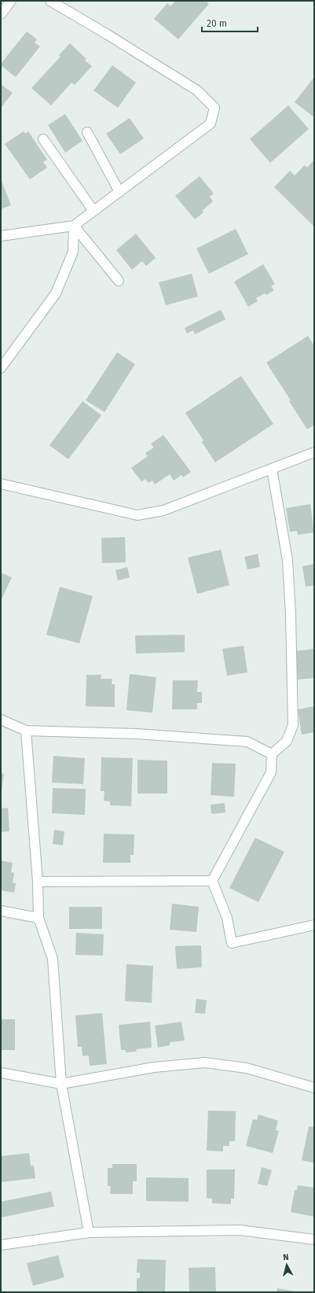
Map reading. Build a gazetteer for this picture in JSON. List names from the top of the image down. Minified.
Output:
{"scale_bar":"20 m","north":"top"}
